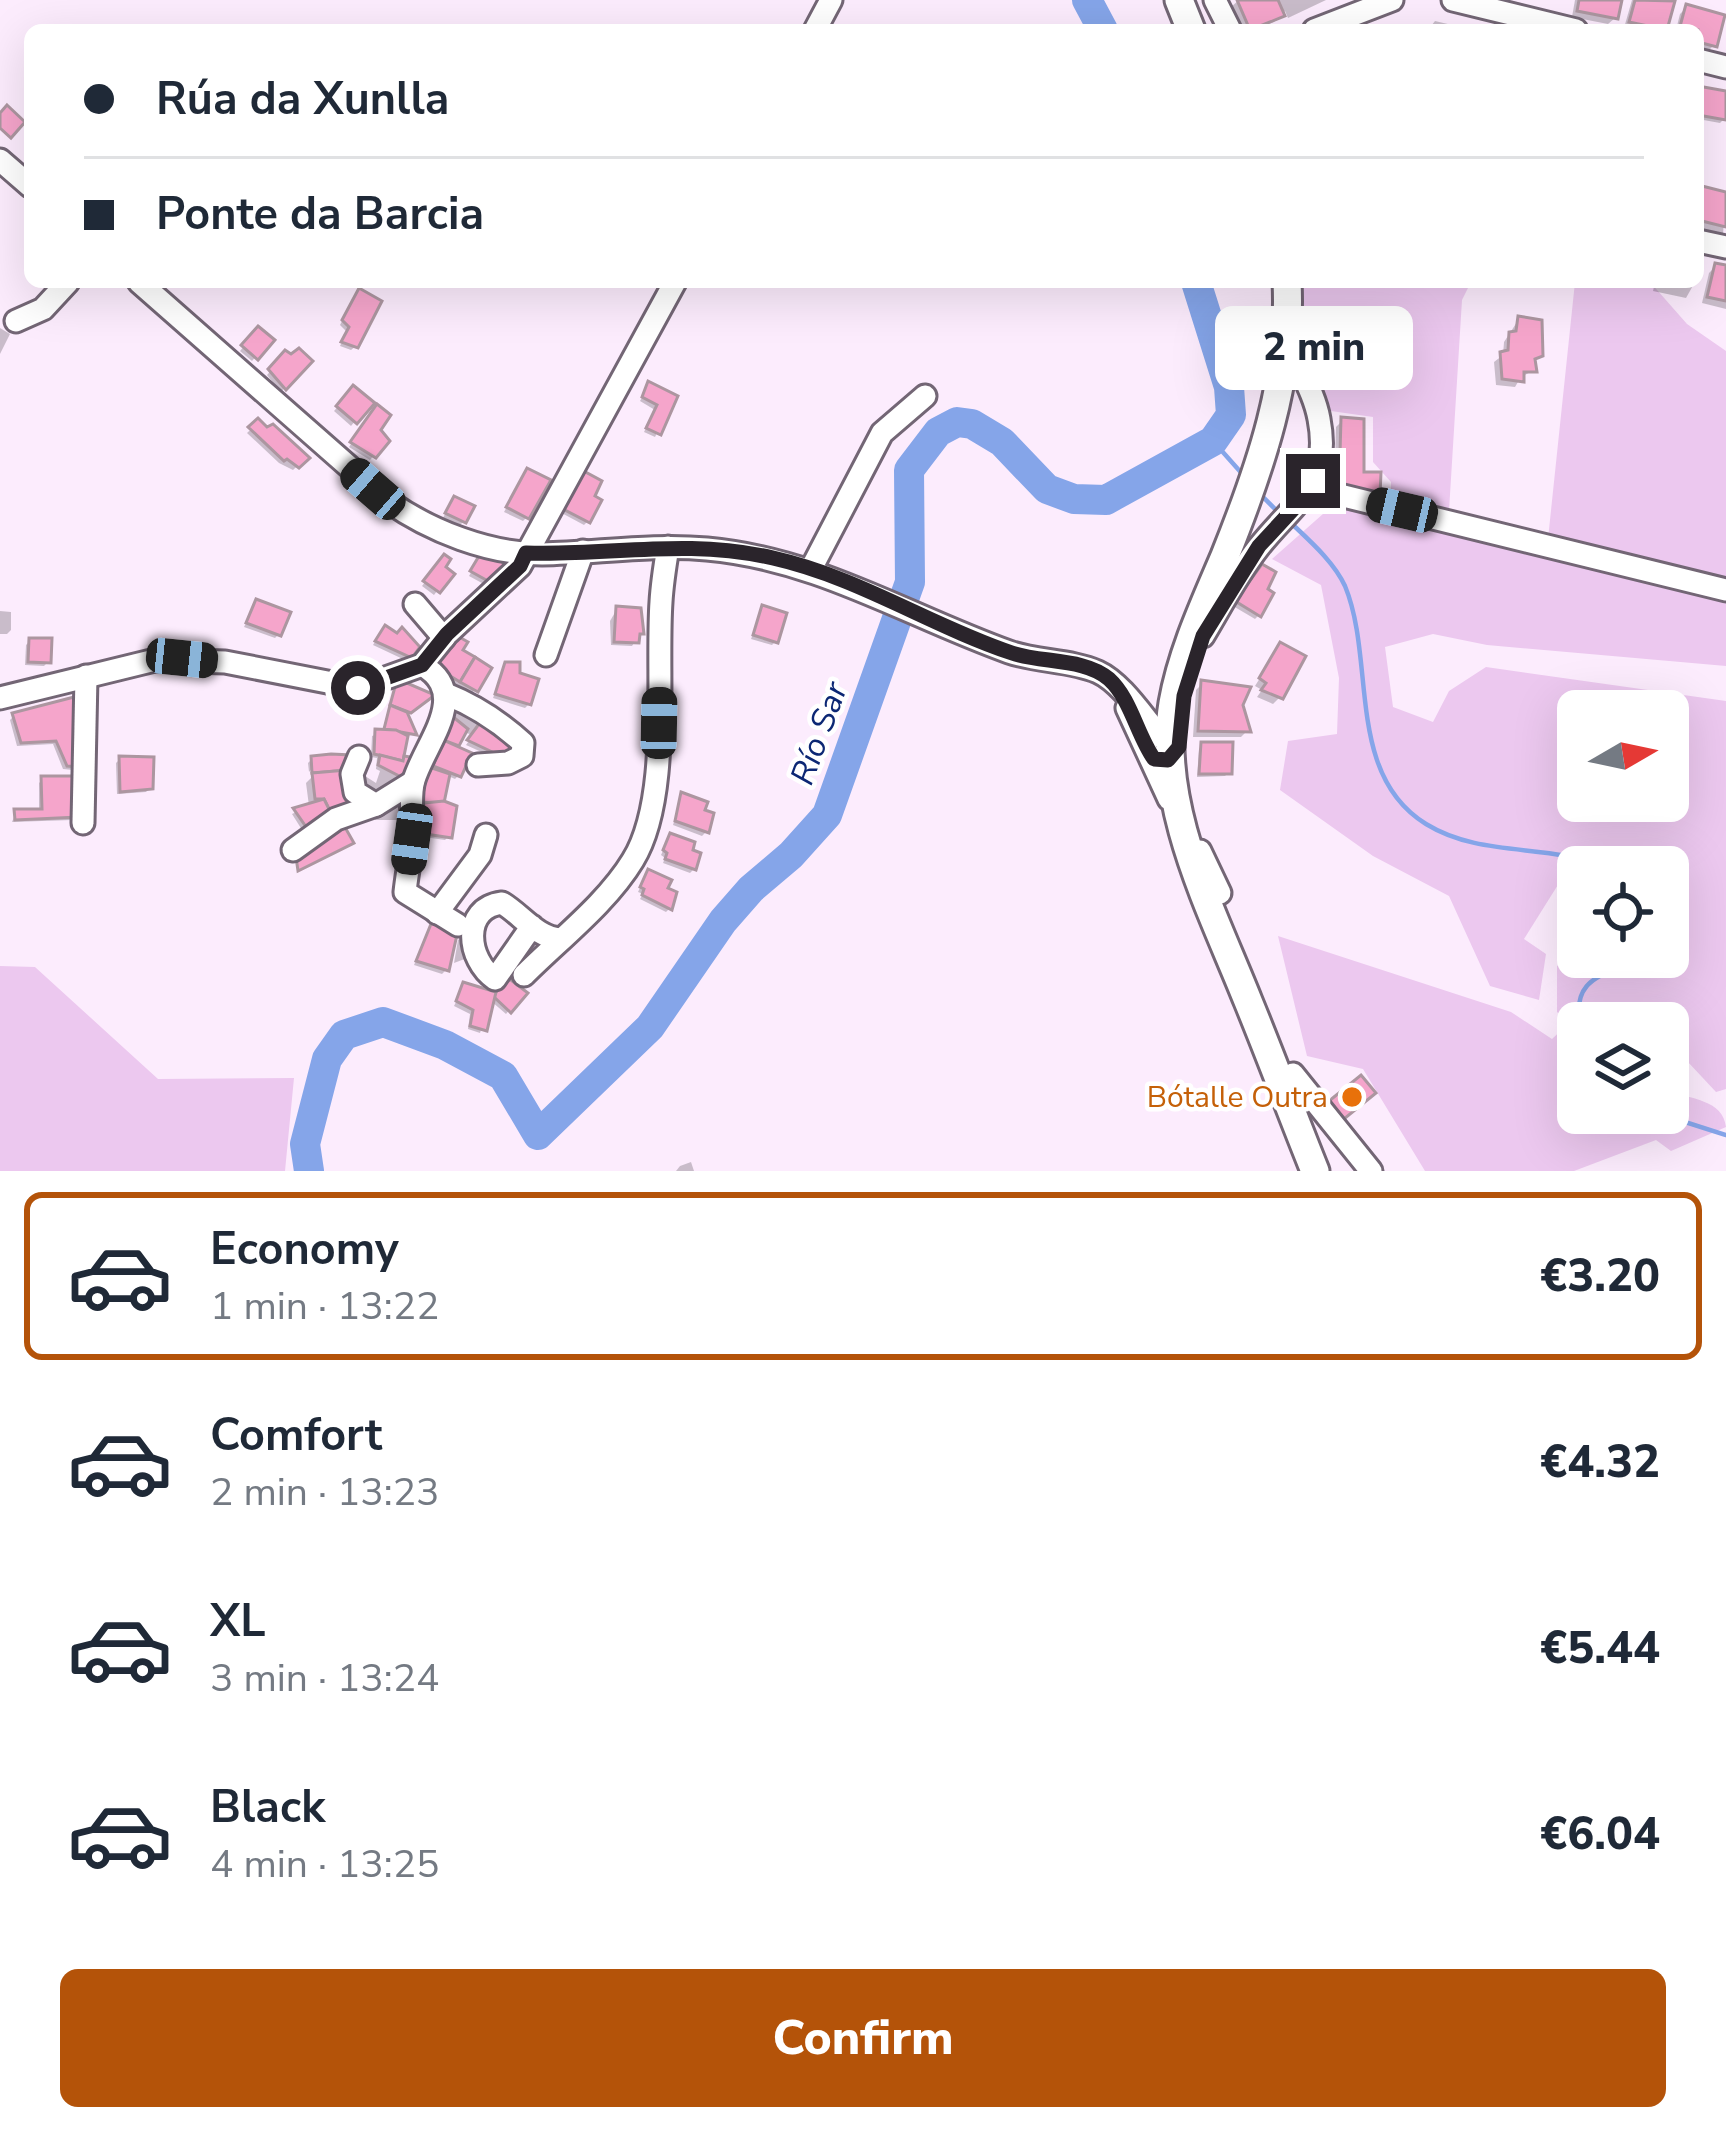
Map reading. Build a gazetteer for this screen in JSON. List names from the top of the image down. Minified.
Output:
{"water":["Río Sar"],"places":["Bótalle Outra"],"north":"right","page":{"banner":["Rúa da Xunlla","Ponte da Barcia"],"bubble":"2 min","list":[{"name":"Economy","note":"1 min · 13:22","value":"€3.20"},{"name":"Comfort","note":"2 min · 13:23","value":"€4.32"},{"name":"XL","note":"3 min · 13:24","value":"€5.44"},{"name":"Black","note":"4 min · 13:25","value":"€6.04"}],"buttons":"Confirm"}}
